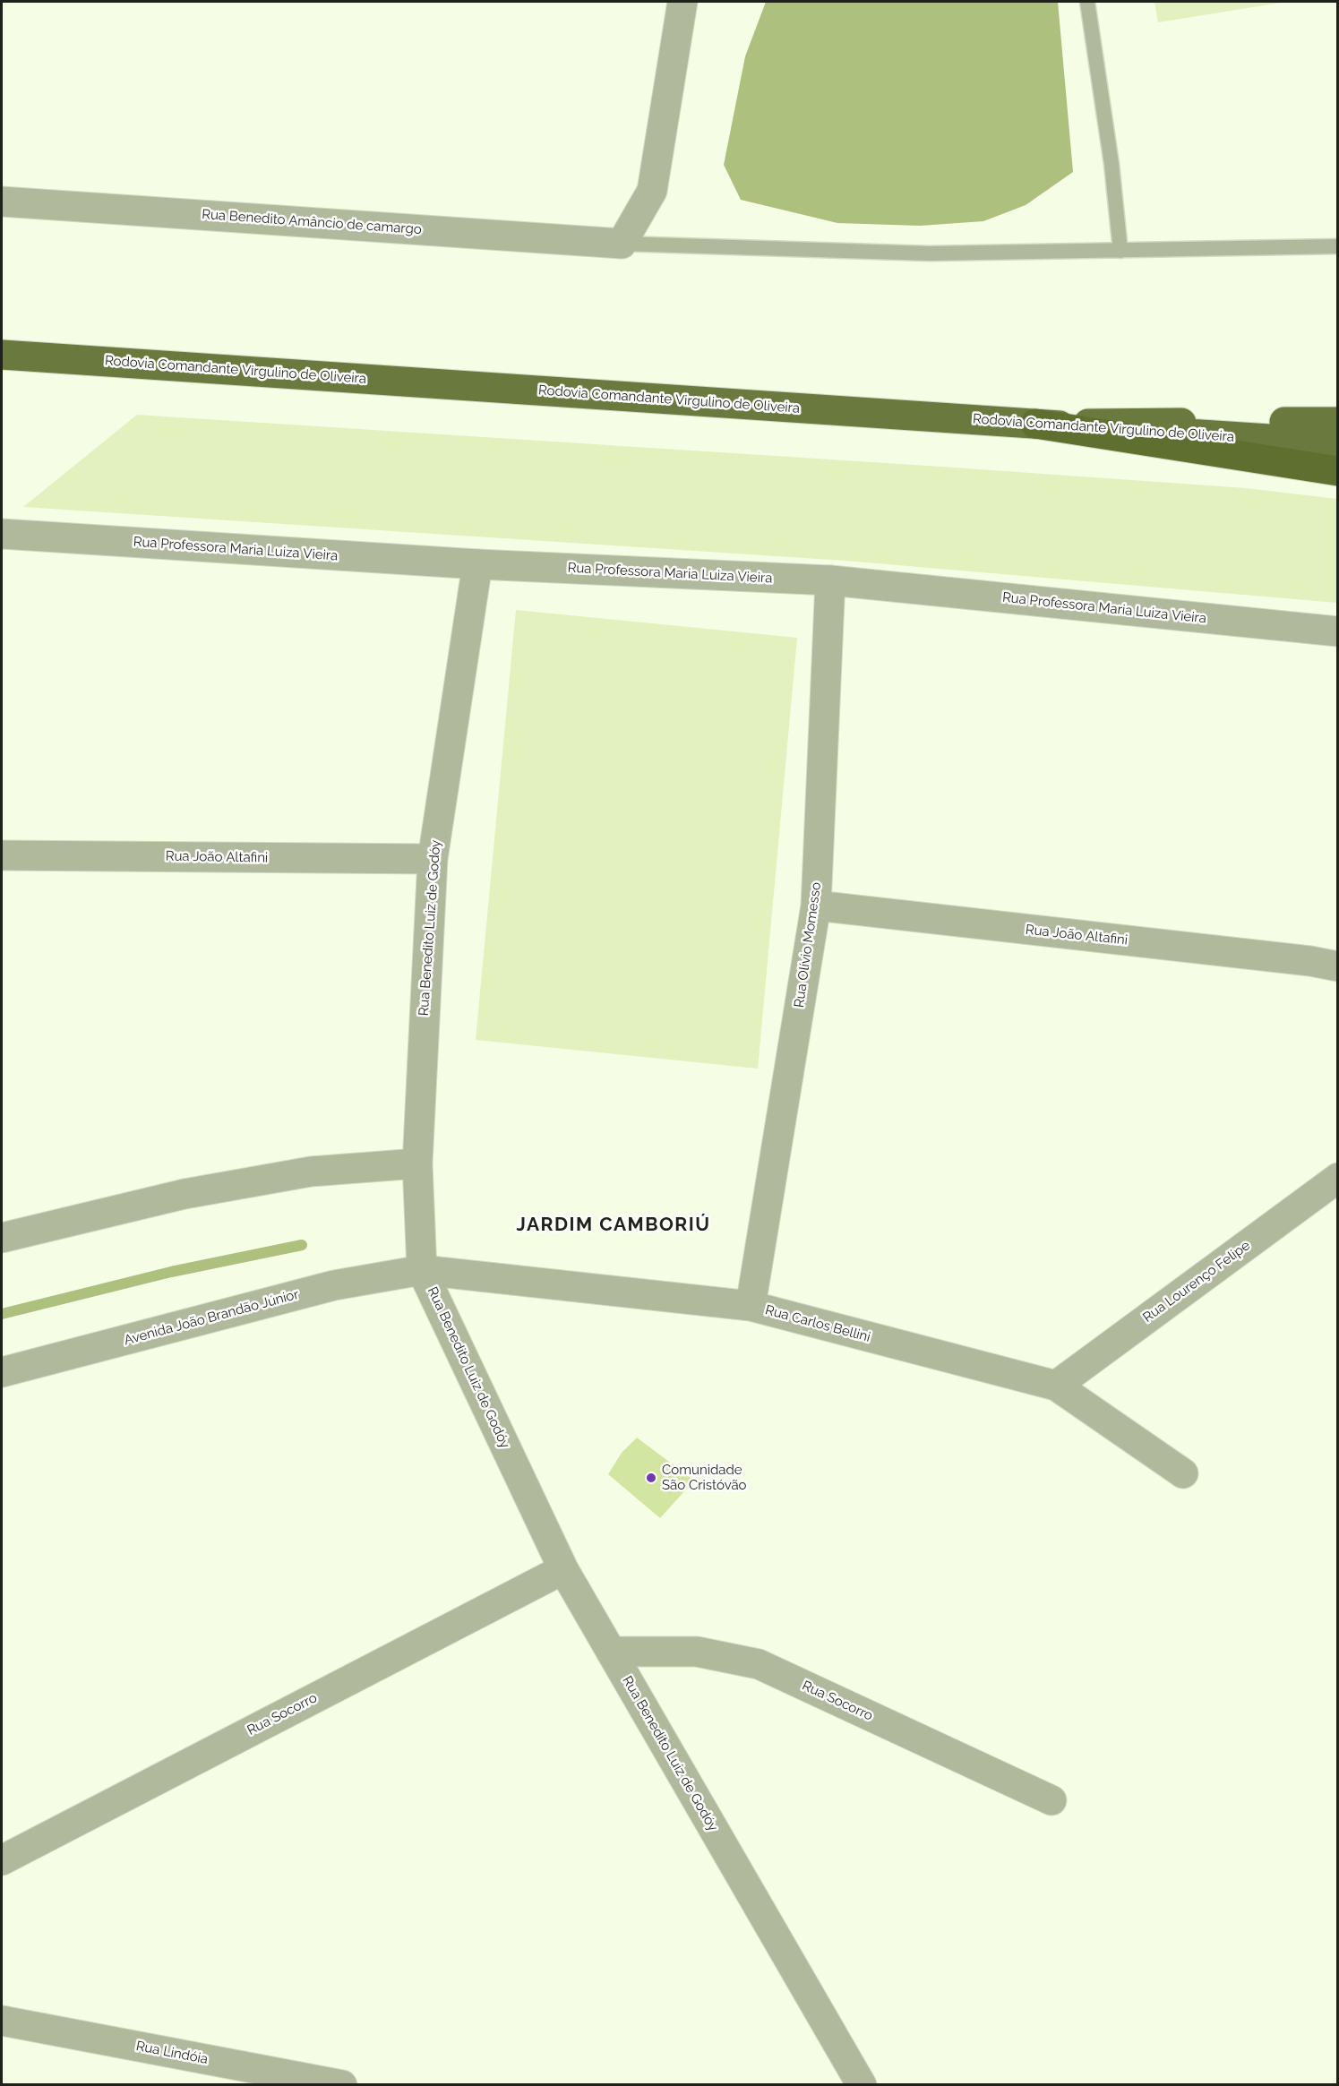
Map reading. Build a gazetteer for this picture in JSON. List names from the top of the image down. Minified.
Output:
{"streets":{"highway":["Rodovia Comandante Virgulino de Oliveira"],"street":["Rua Benedito Amâncio de camargo","Rua Professora Maria Luiza Vieira","Rua João Altafini","Rua Benedito Luiz de Godóy","Rua Olívio Momesso","Rua Lourenço Felipe","Avenida João Brandão Júnior","Rua Carlos Bellini","Rua Socorro","Rua Lindóia"]},"crossings":[["Rua Professora Maria Luiza Vieira","Rua Benedito Luiz de Godóy"],["Rua Professora Maria Luiza Vieira","Rua Olívio Momesso"],["Rua João Altafini","Rua Benedito Luiz de Godóy"],["Rua João Altafini","Rua Olívio Momesso"],["Rua Benedito Luiz de Godóy","Avenida João Brandão Júnior"],["Rua Benedito Luiz de Godóy","Rua Carlos Bellini"],["Rua Benedito Luiz de Godóy","Rua Socorro"],["Rua Olívio Momesso","Rua Carlos Bellini"],["Rua Lourenço Felipe","Rua Carlos Bellini"],["Avenida João Brandão Júnior","Rua Carlos Bellini"]],"districts":["JARDIM CAMBORIÚ"],"places":["Comunidade São Cristóvão"]}
